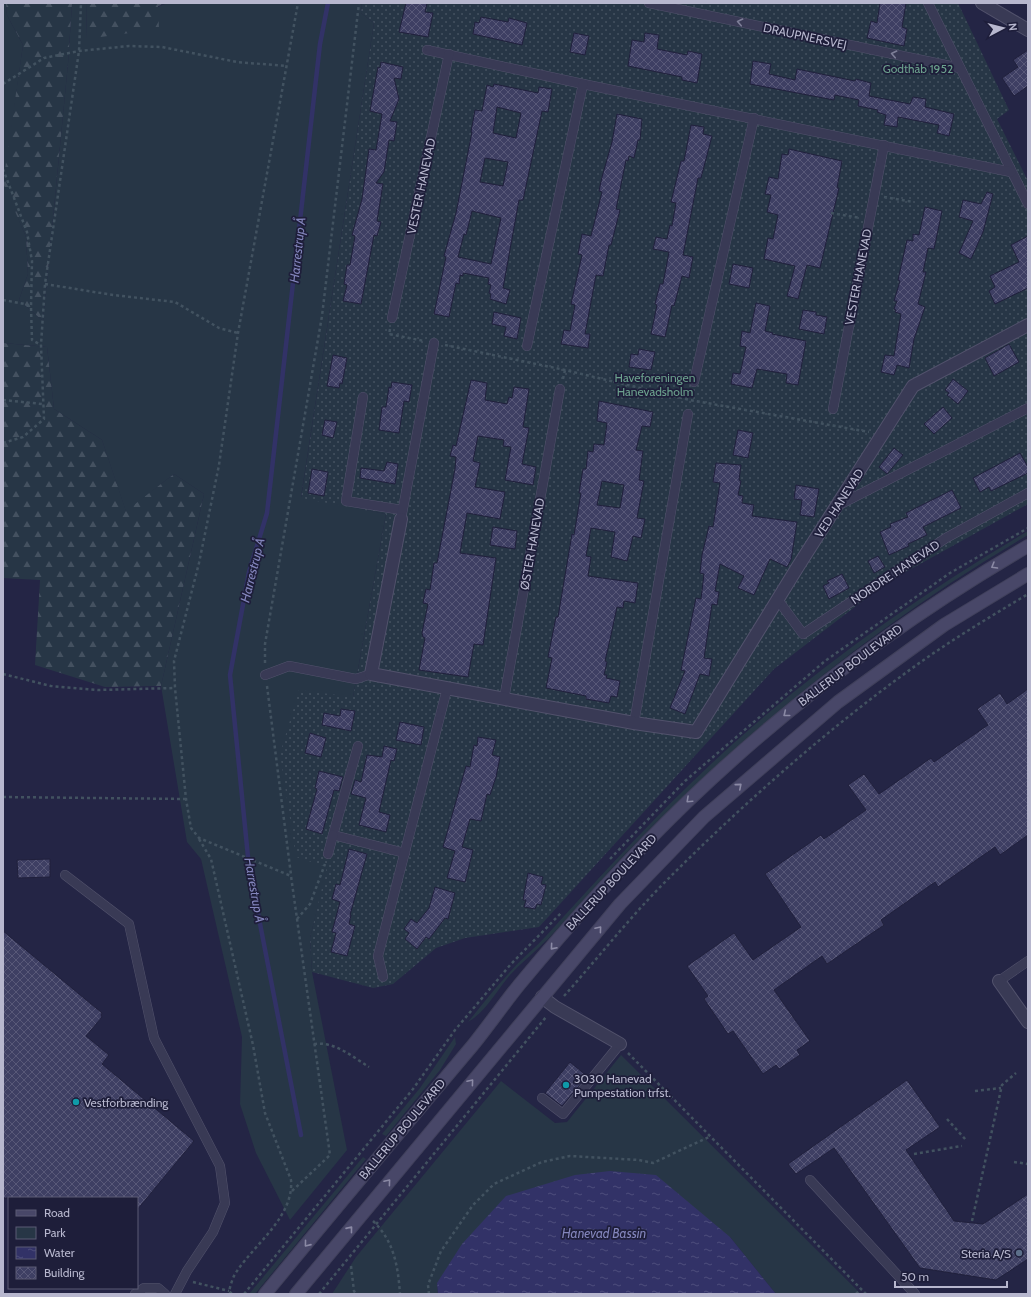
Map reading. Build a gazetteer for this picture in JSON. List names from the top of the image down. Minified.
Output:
{"streets":{"street":["VED HANEVAD","BALLERUP BOULEVARD"],"lane":["DRAUPNERSVEJ","VESTER HANEVAD","ØSTER HANEVAD","NORDRE HANEVAD"]},"crossings":[["VED HANEVAD","NORDRE HANEVAD"]],"one_way":["DRAUPNERSVEJ"],"water":["Harrestrup Å","Hanevad Bassin"],"parks":["Godthåb 1952","Haveforeningen Hanevadsholm"],"places":["3030 Hanevad Pumpestation trfst.","Vestforbrænding","Steria A/S"],"legend":["Road","Park","Water","Building"],"scale_bar":"50 m","north":"right"}
